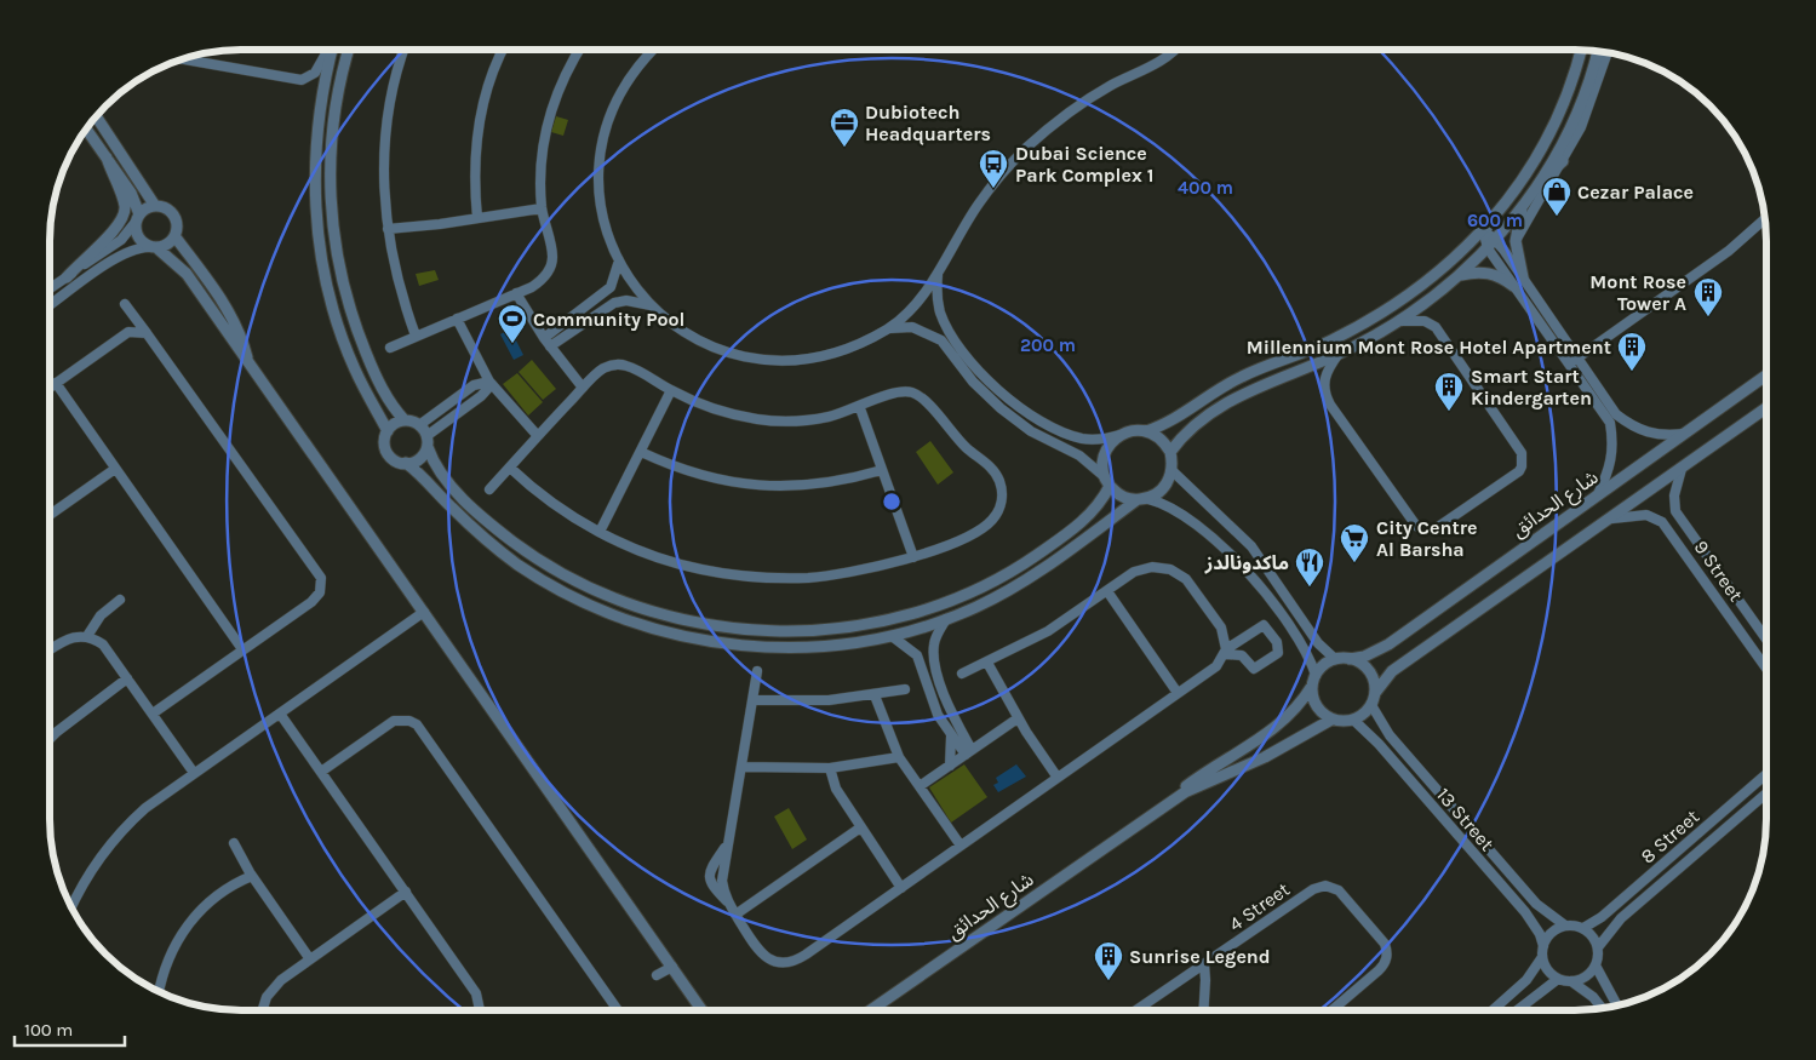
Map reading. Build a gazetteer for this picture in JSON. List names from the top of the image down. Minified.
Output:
{"streets":{"street":["شارع الحدائق","9 Street","13 Street","8 Street","4 Street"]},"crossings":[["شارع الحدائق","13 Street"],["13 Street","8 Street"]],"places":{"office":["Dubiotech Headquarters"],"bus stop":["Dubai Science Park Complex 1"],"shop":["Cezar Palace"],"building":["Mont Rose Tower A","Millennium Mont Rose Hotel Apartment","Smart Start Kindergarten","Sunrise Legend"],"sports":["Community Pool"],"supermarket":["City Centre Al Barsha"],"restaurant":["ماكدونالدز"]},"scale_bar":"100 m","rings":["400 m","600 m","200 m"]}
